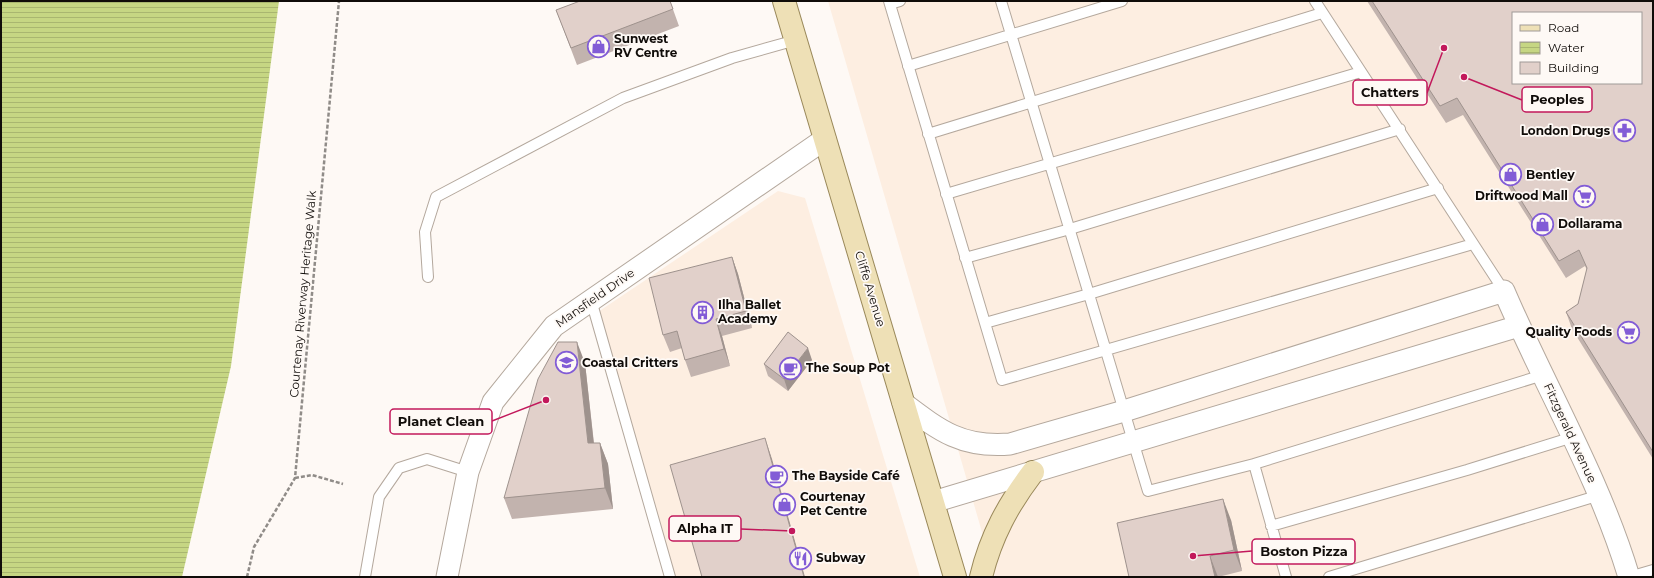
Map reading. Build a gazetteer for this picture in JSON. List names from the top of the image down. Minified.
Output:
{"streets":{"main road":["Cliffe Avenue"],"street":["Mansfield Drive","Fitzgerald Avenue"],"path":["Courtenay Riverway Heritage Walk"]},"crossings":[["Cliffe Avenue","Mansfield Drive"]],"places":{"shop":["Sunwest RV Centre","Bentley","Dollarama","Courtenay Pet Centre"],"other":["Chatters","Peoples","Planet Clean","Alpha IT","Boston Pizza"],"pharmacy":["London Drugs"],"supermarket":["Driftwood Mall","Quality Foods"],"building":["Ilha Ballet Academy"],"school or university":["Coastal Critters"],"cafe":["The Soup Pot","The Bayside Café"],"restaurant":["Subway"]},"legend":["Road","Water","Building"]}
